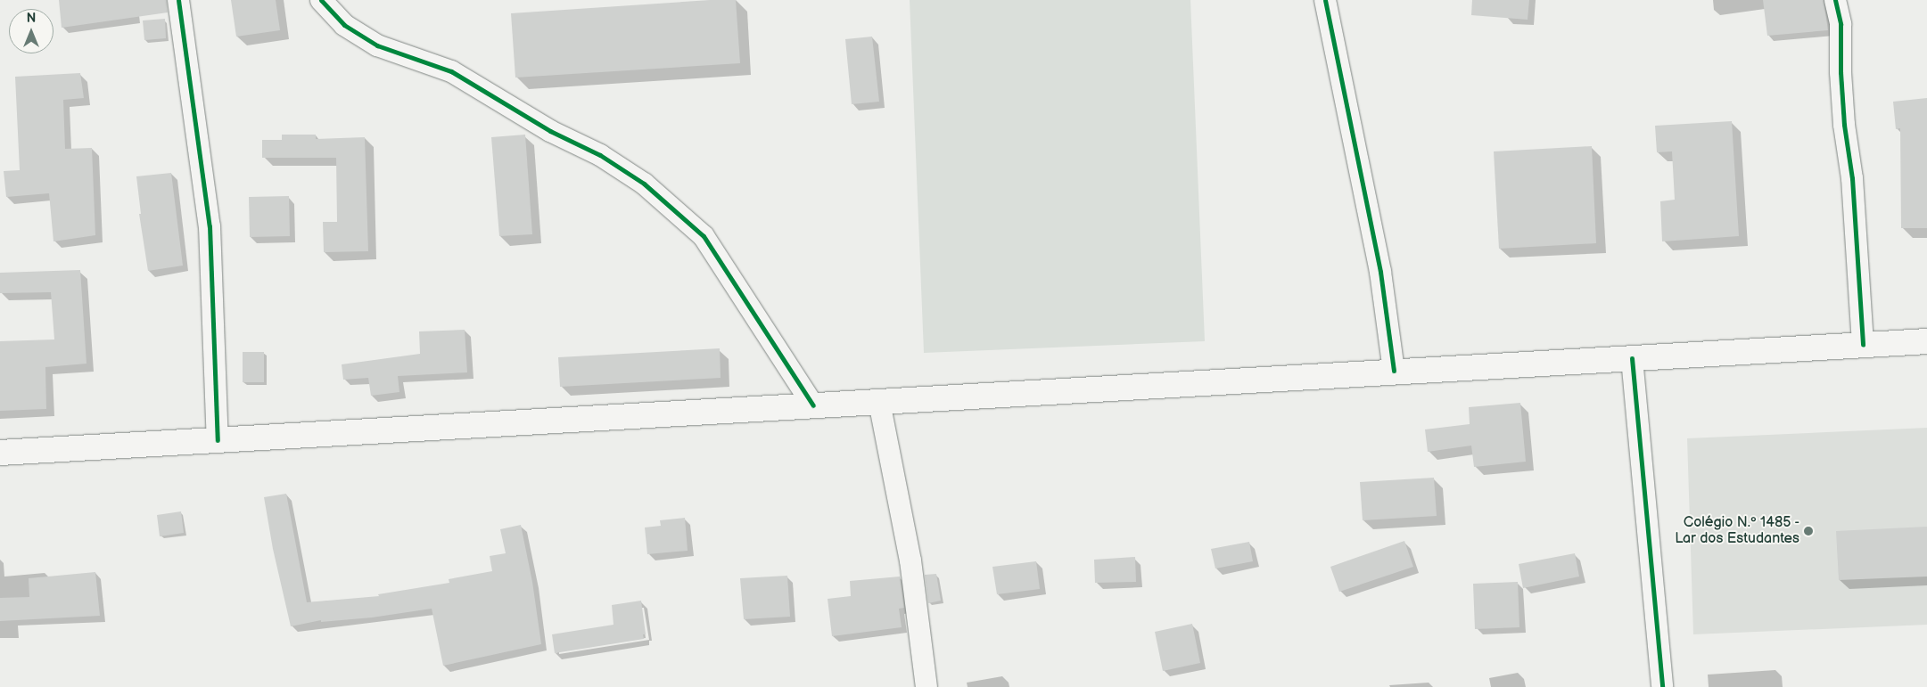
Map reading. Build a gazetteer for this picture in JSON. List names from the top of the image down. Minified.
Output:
{"places":["Colégio N.º 1485 - Lar dos Estudantes"],"north":"top"}
